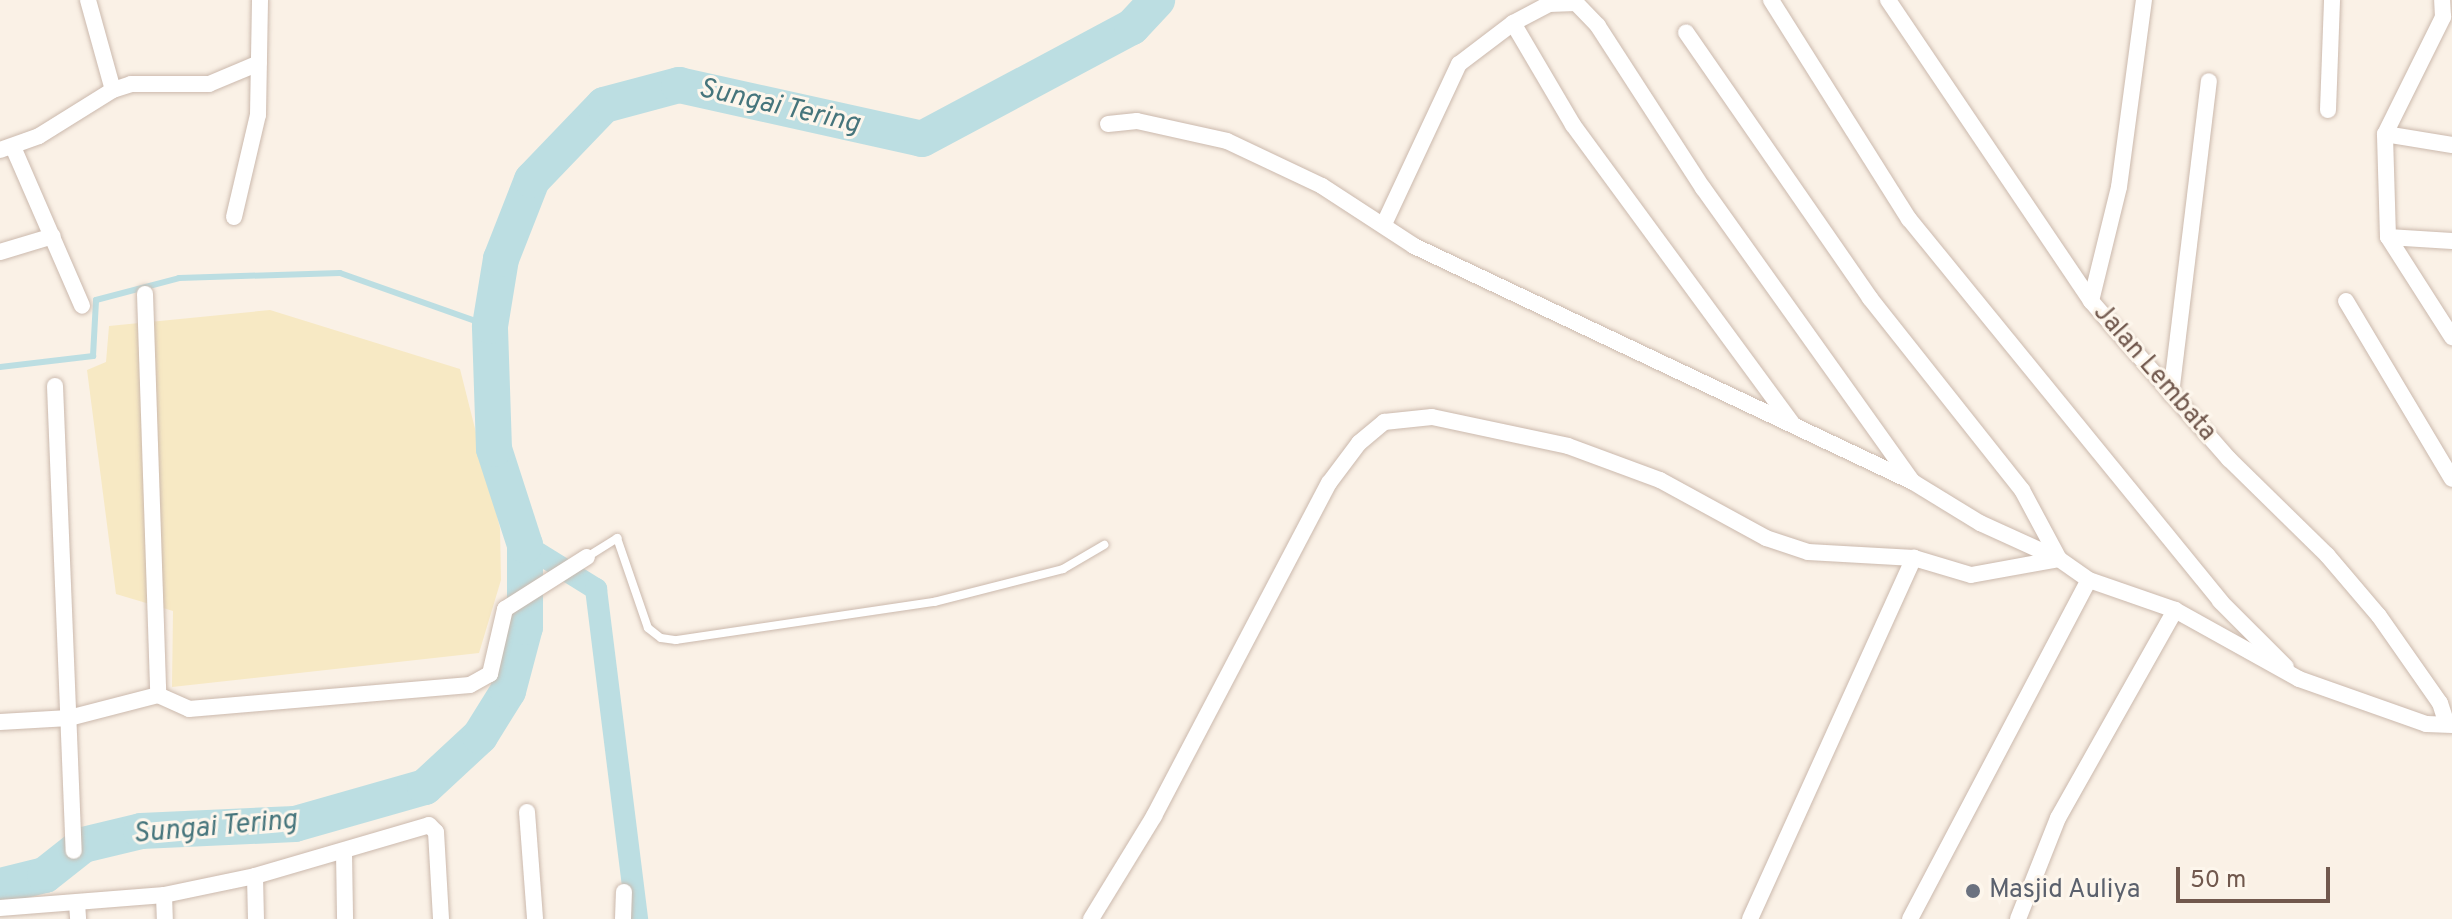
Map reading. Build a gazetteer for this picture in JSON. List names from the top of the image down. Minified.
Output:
{"streets":{"street":["Jalan Lembata"]},"water":["Sungai Tering"],"places":["Masjid Auliya"],"scale_bar":"50 m"}
